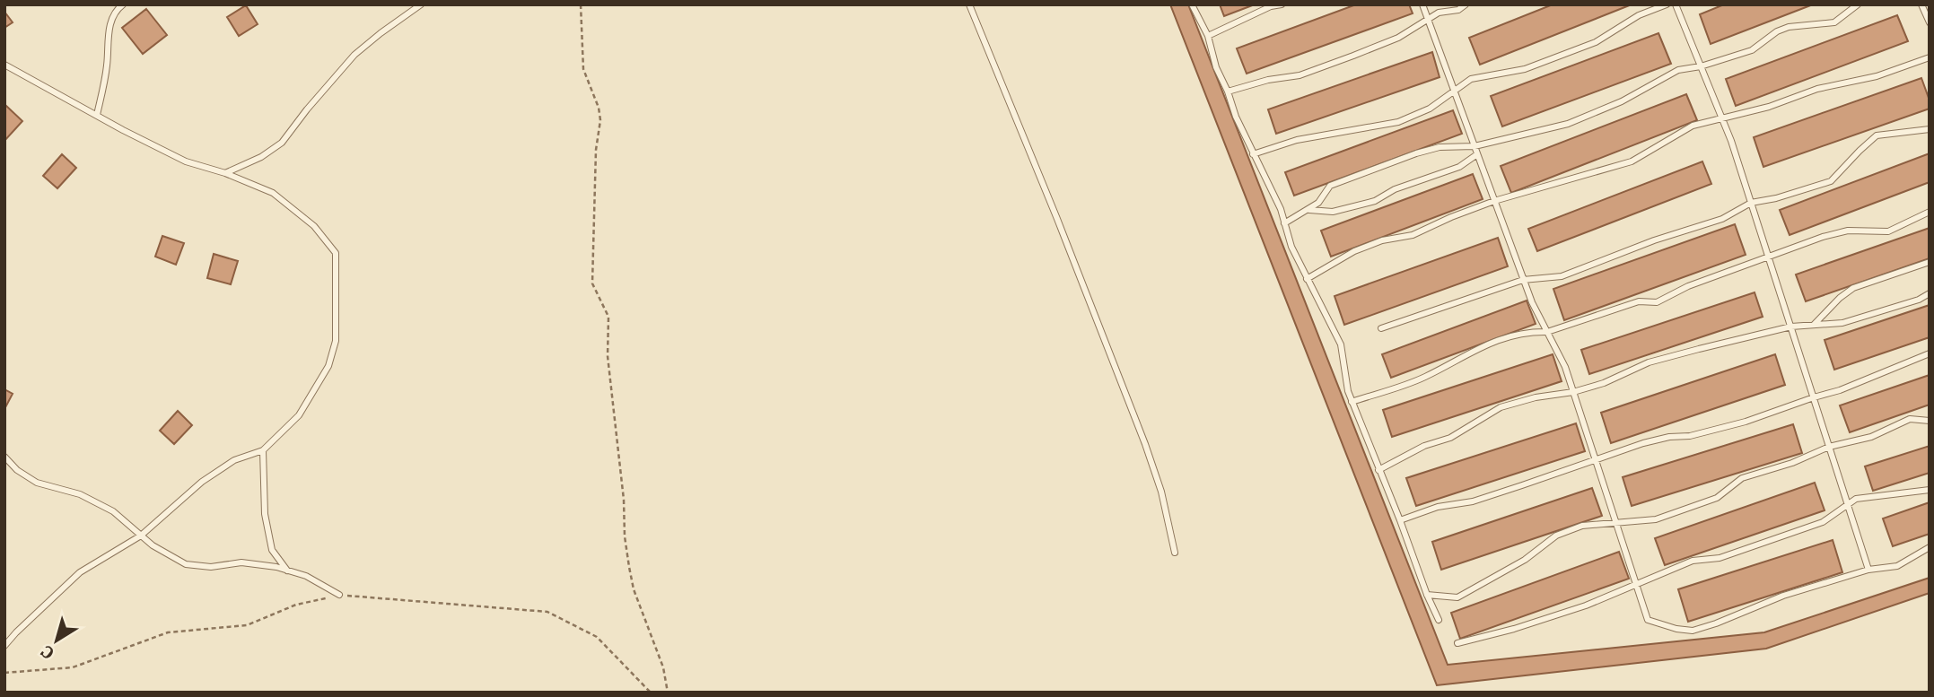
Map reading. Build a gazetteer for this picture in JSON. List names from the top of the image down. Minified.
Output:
{"north":"bottom left"}
